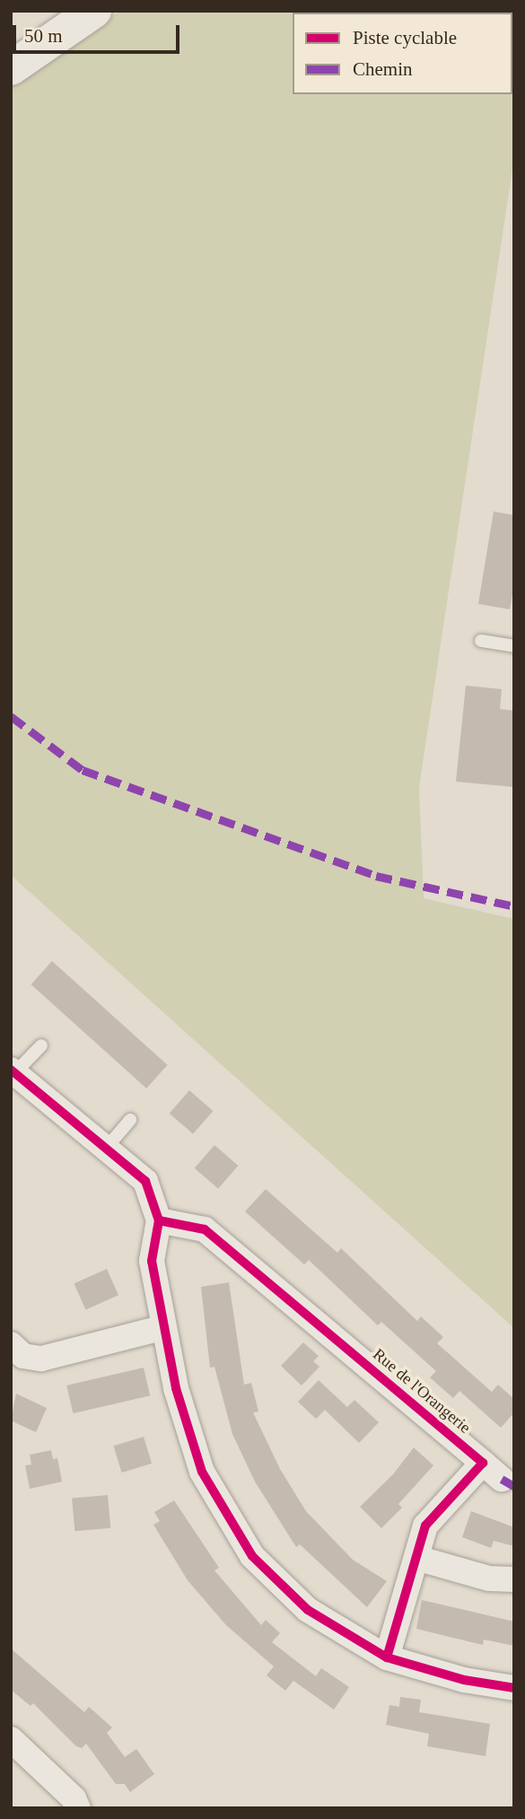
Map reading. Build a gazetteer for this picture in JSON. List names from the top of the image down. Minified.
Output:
{"streets":{"street":["Rue de l'Orangerie"]},"legend":["Piste cyclable","Chemin"],"scale_bar":"50 m"}
